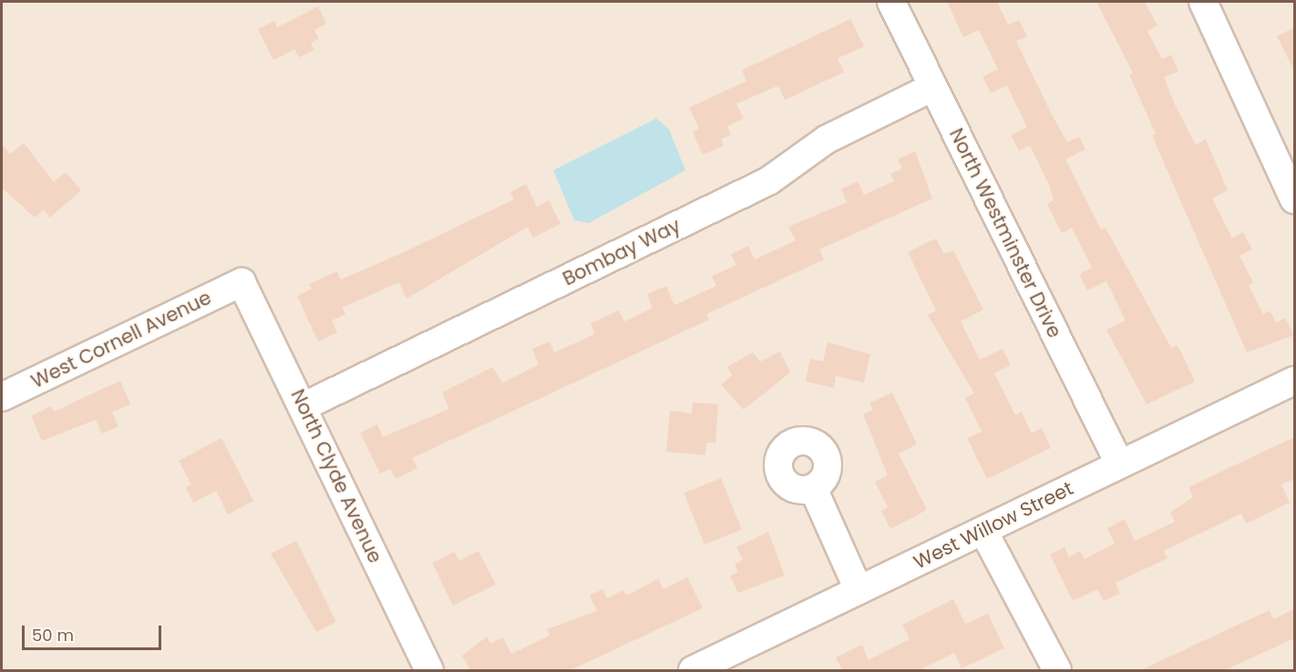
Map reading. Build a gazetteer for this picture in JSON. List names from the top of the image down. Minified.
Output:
{"streets":{"street":["North Westminster Drive","Bombay Way","West Cornell Avenue","North Clyde Avenue","West Willow Street"]},"crossings":[["North Westminster Drive","Bombay Way"],["North Westminster Drive","West Willow Street"],["Bombay Way","North Clyde Avenue"],["West Cornell Avenue","North Clyde Avenue"]],"scale_bar":"50 m"}
